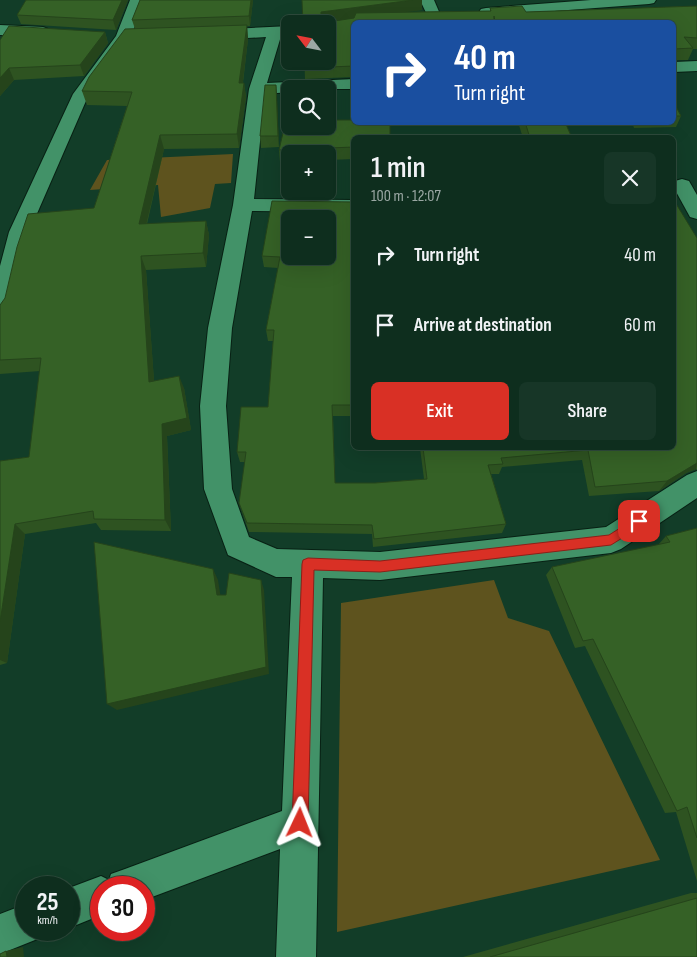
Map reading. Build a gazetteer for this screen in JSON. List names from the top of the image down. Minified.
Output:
{"north":"top left","page":{"map_buttons":["+","−"],"turn":["40 m","Turn right"],"heading":["1 min","100 m · 12:07"],"list":[{"name":"Turn right","value":"40 m"},{"name":"Arrive at destination","value":"60 m"}],"buttons":["Exit","Share"],"speed":"25 km/h","limit":"30"}}
